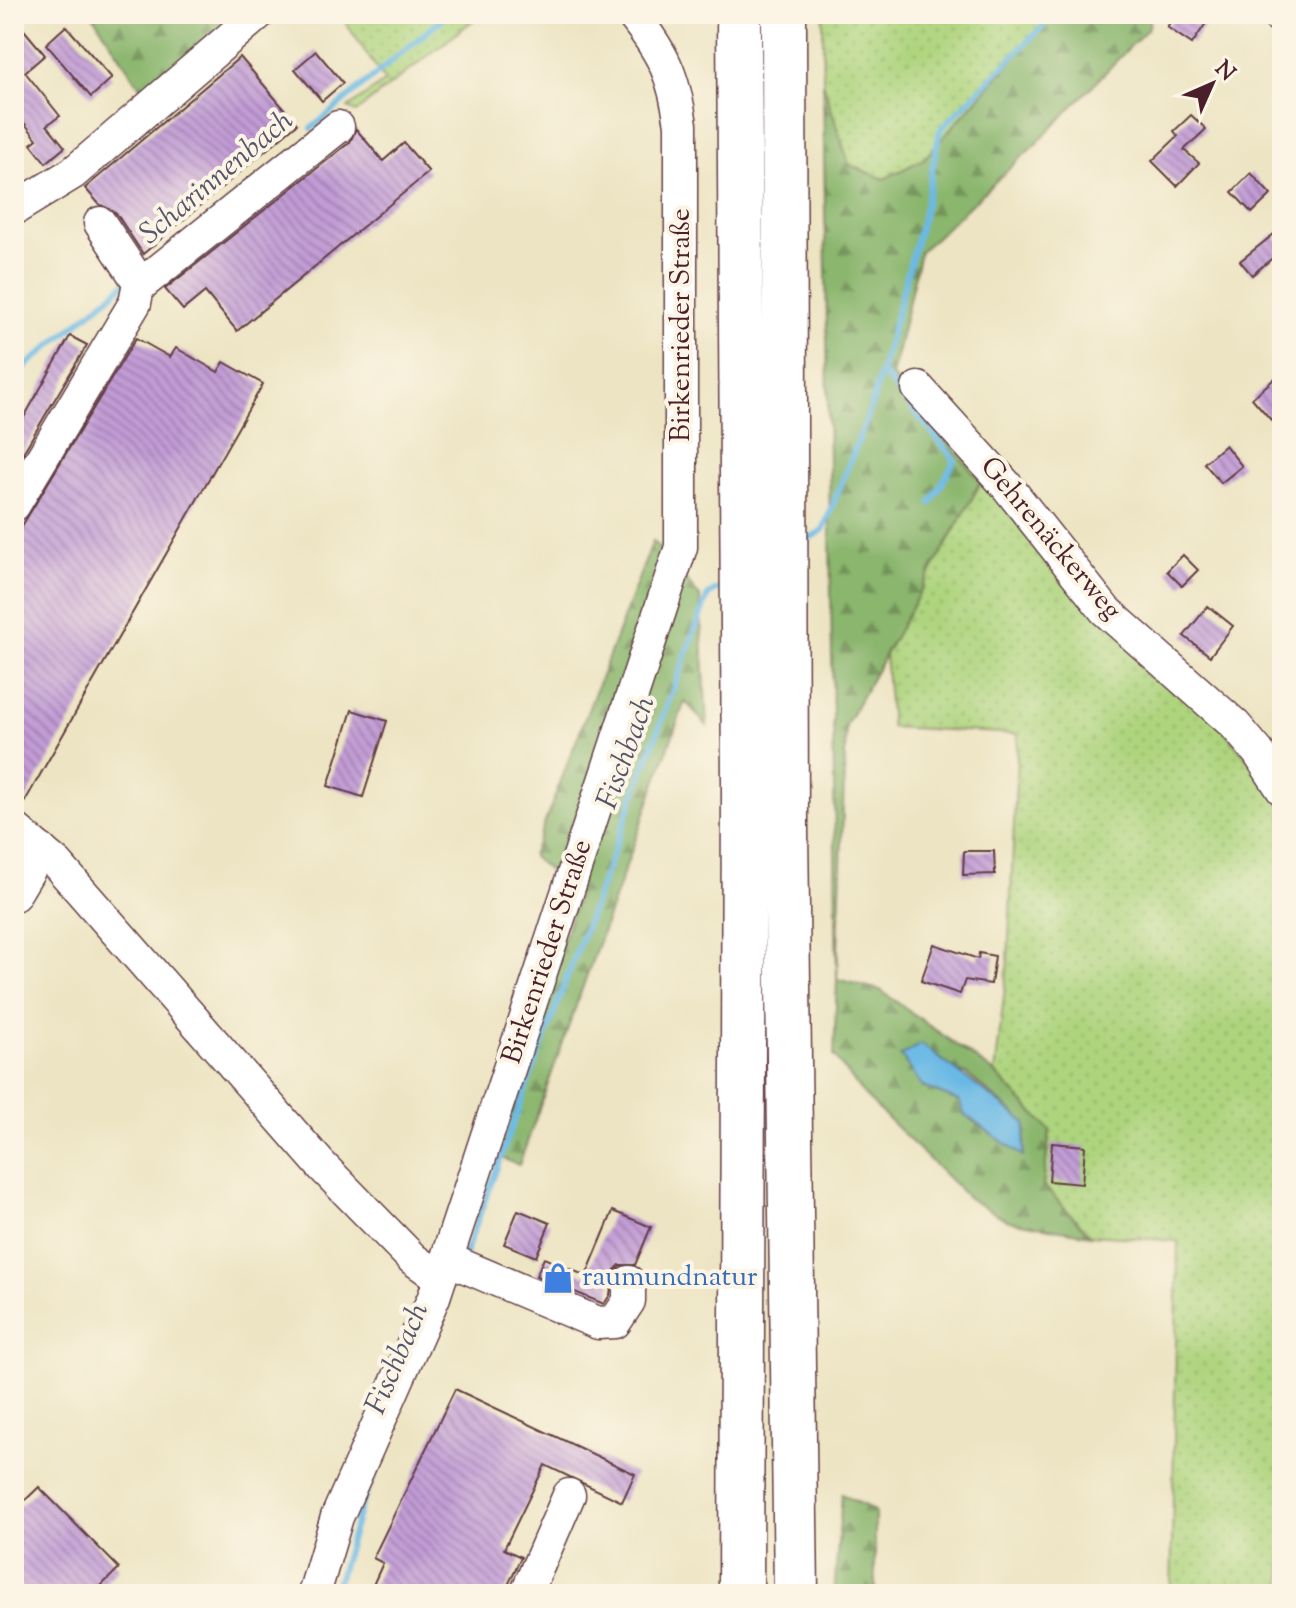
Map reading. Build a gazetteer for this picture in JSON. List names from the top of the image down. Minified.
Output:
{"streets":{"street":["Birkenrieder Straße","Gehrenäckerweg"]},"water":["Scharinnenbach","Fischbach"],"places":{"shop":["raumundnatur"]},"north":"top right"}
